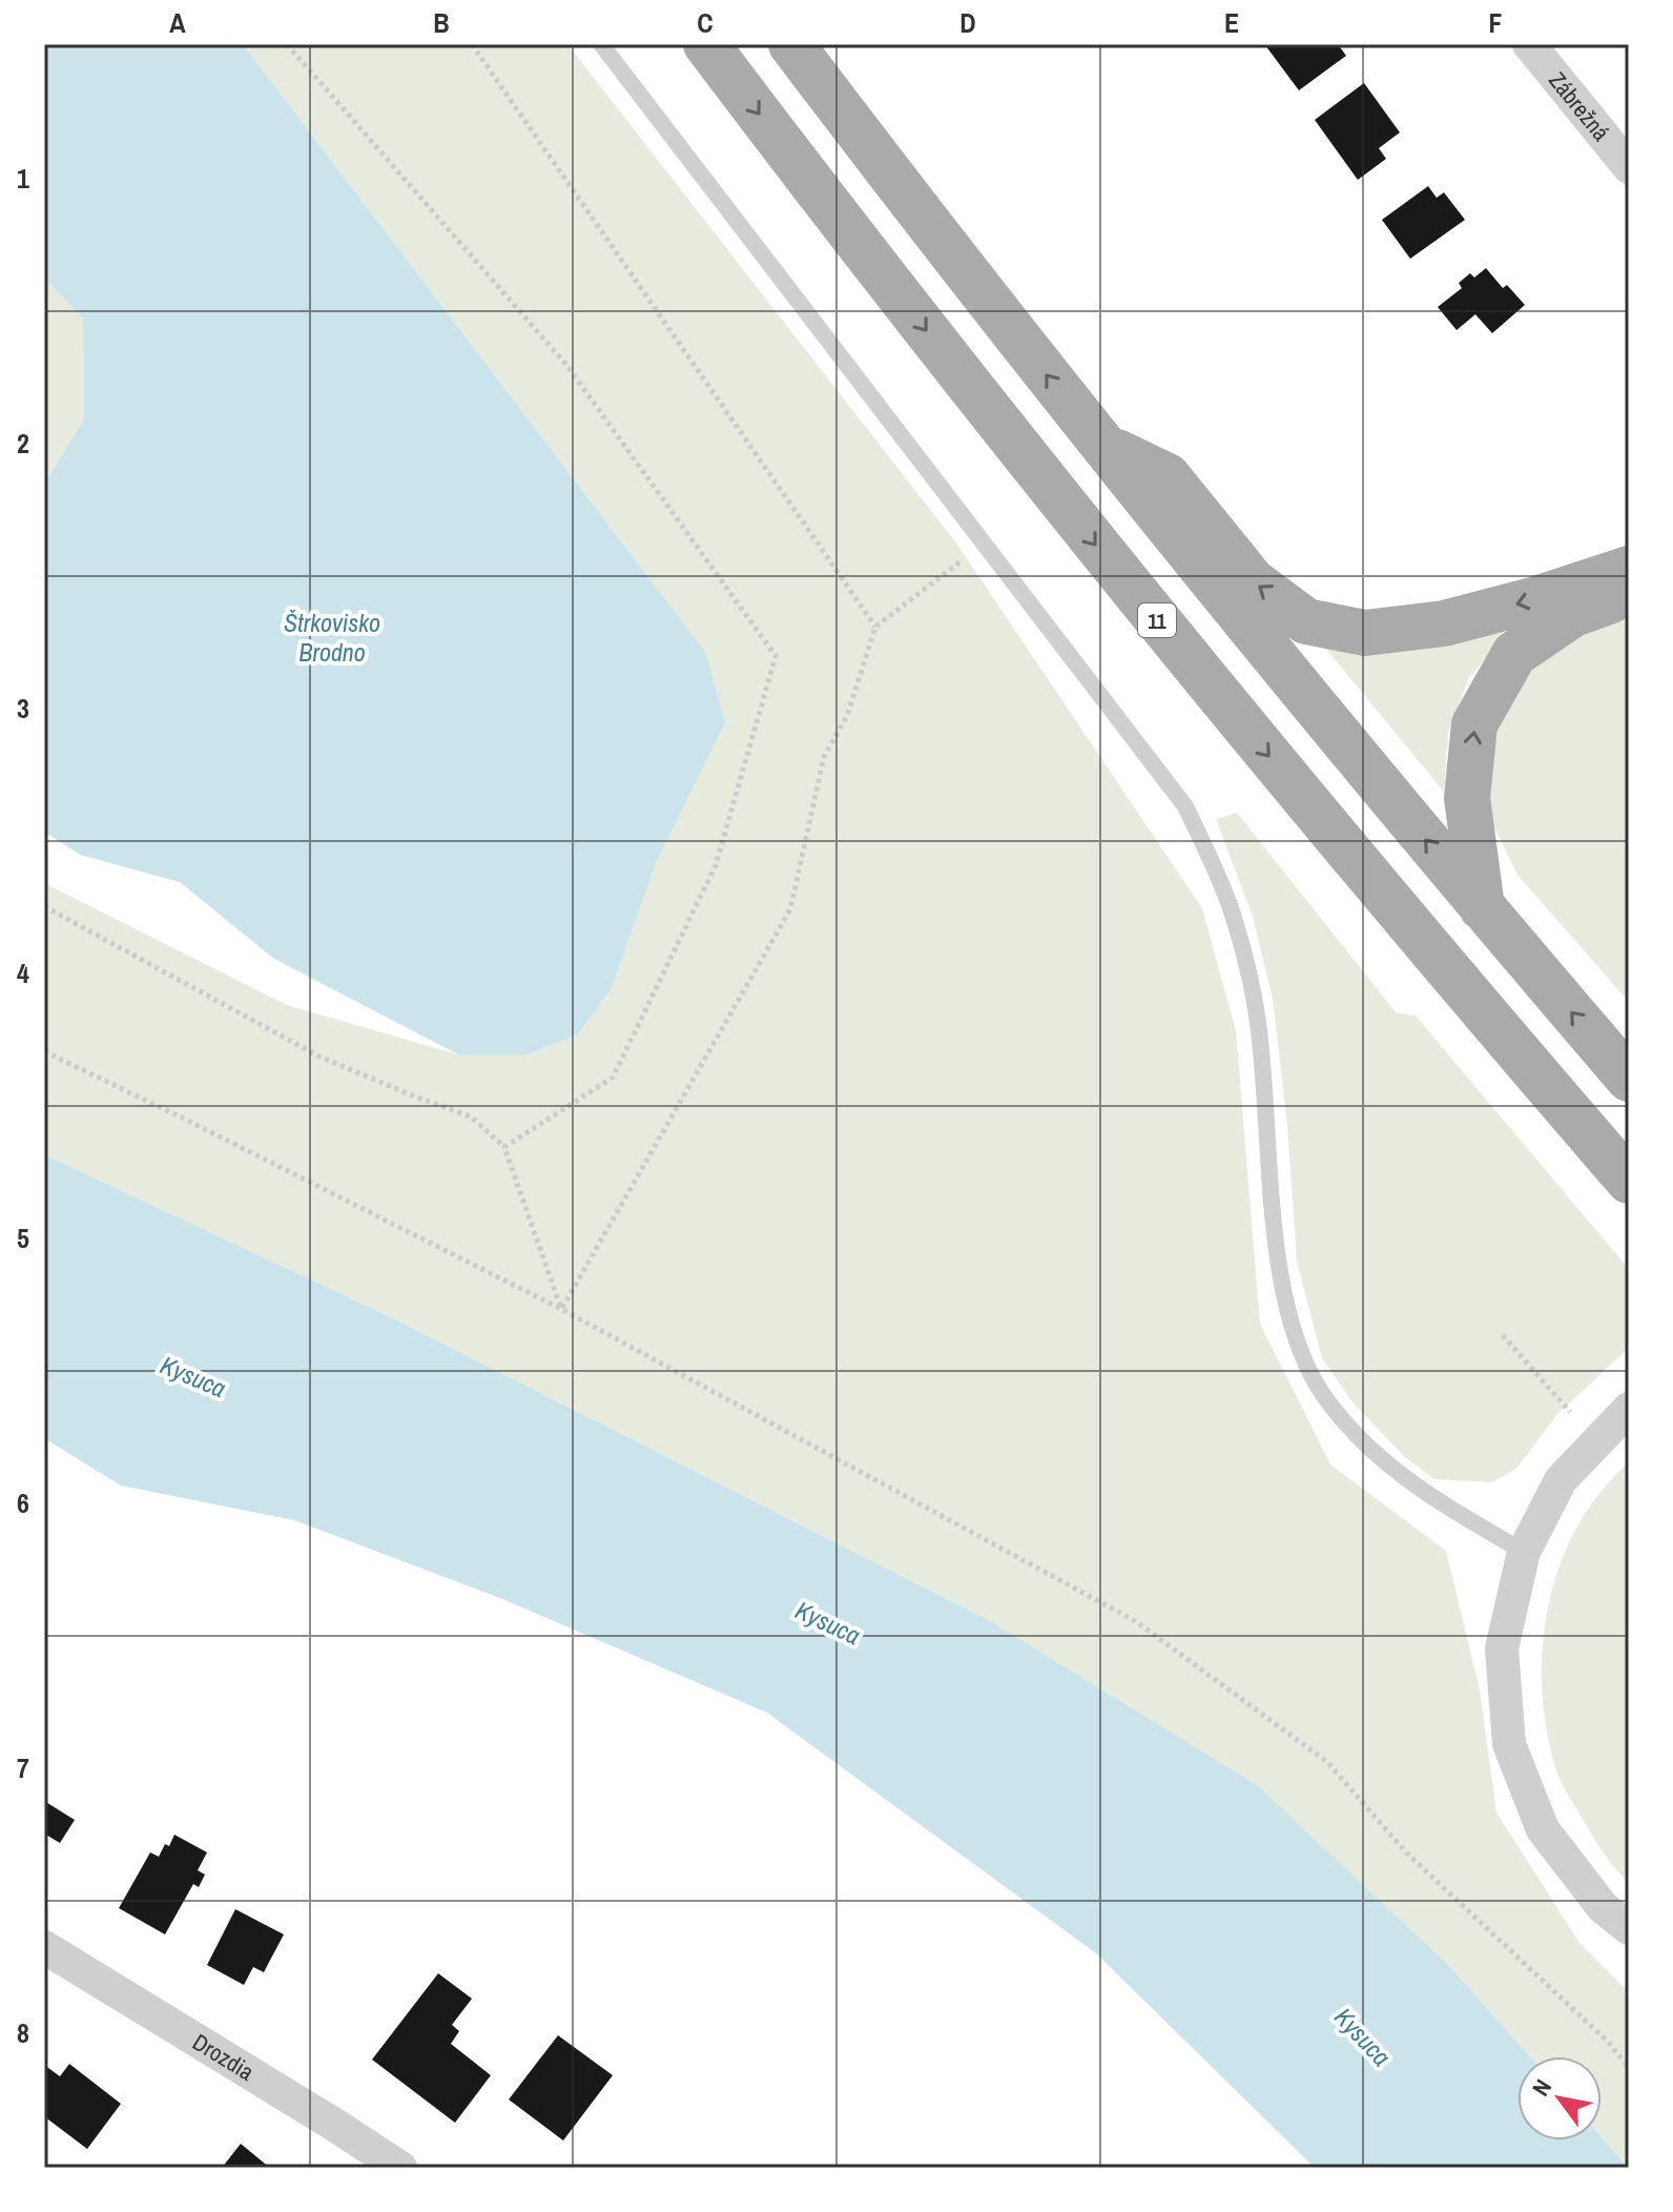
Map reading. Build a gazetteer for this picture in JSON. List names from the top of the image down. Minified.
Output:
{"streets":{"main road":["11"],"street":["Zábrežná","Drozdia"]},"water":["Štrkovisko Brodno","Kysuca"],"north":"top left","grid":{"columns":["A","B","C","D","E","F"],"rows":["1","2","3","4","5","6","7","8"]}}
